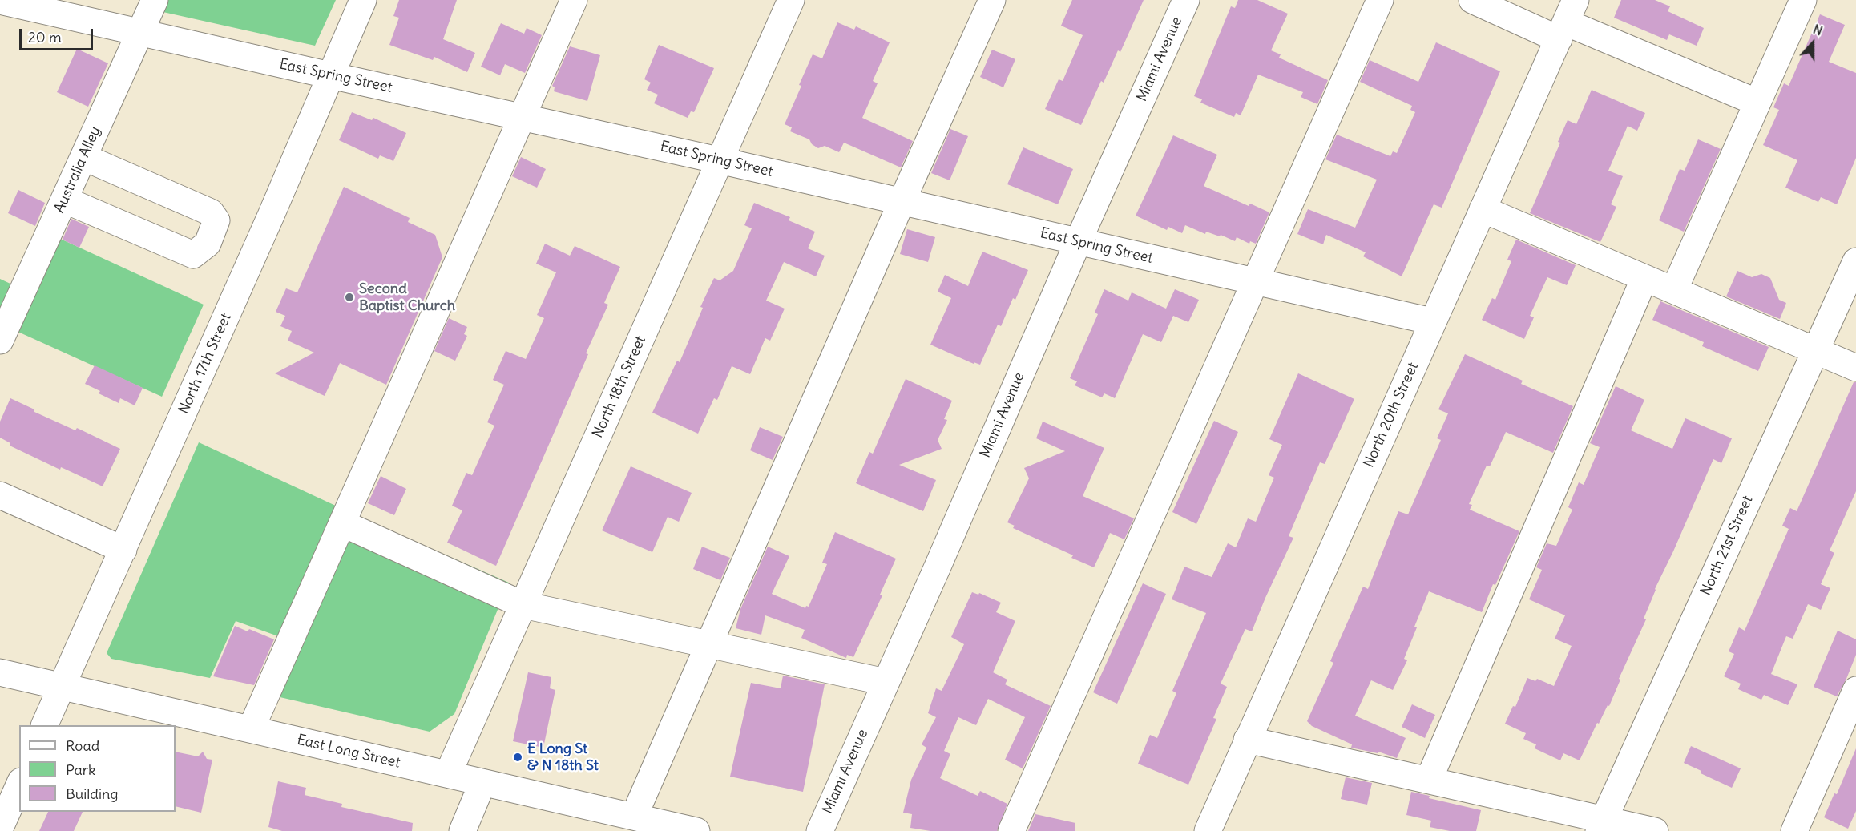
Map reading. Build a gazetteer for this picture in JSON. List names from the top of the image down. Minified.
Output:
{"streets":{"street":["Miami Avenue","East Spring Street","Australia Alley","North 17th Street","North 18th Street","North 20th Street","North 21st Street","East Long Street"]},"crossings":[["Miami Avenue","East Spring Street"],["East Spring Street","Australia Alley"],["East Spring Street","North 17th Street"],["East Spring Street","North 18th Street"],["East Spring Street","North 20th Street"],["North 17th Street","East Long Street"],["North 18th Street","East Long Street"]],"places":["Second Baptist Church","E Long St & N 18th St"],"legend":["Road","Park","Building"],"scale_bar":"20 m","north":"top"}
